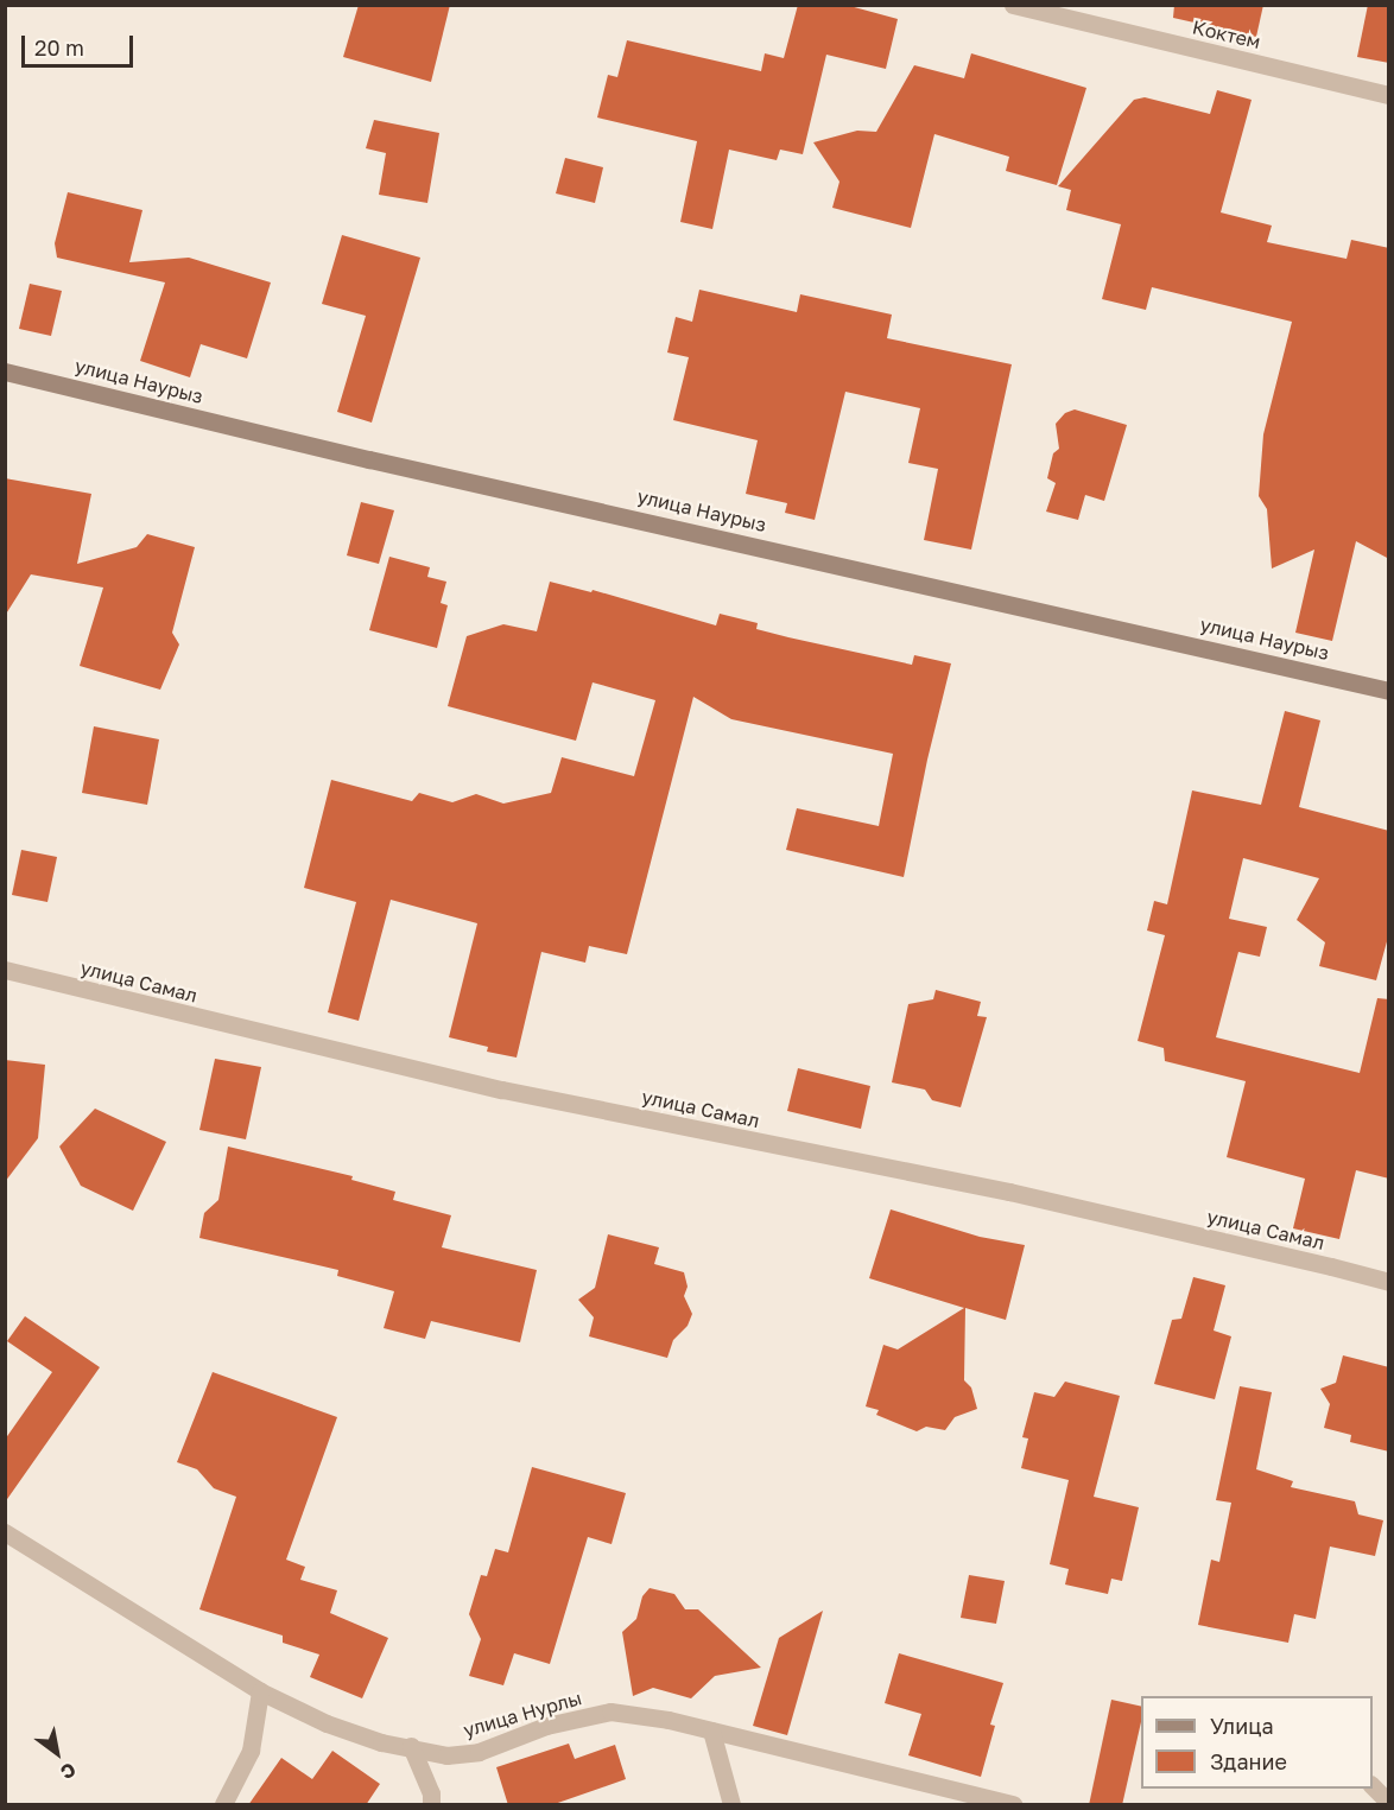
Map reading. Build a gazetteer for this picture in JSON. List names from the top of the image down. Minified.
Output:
{"streets":{"street":["Коктем","улица Наурыз","улица Самал","улица Нурлы"]},"legend":["Улица","Здание"],"scale_bar":"20 m","north":"bottom right"}
